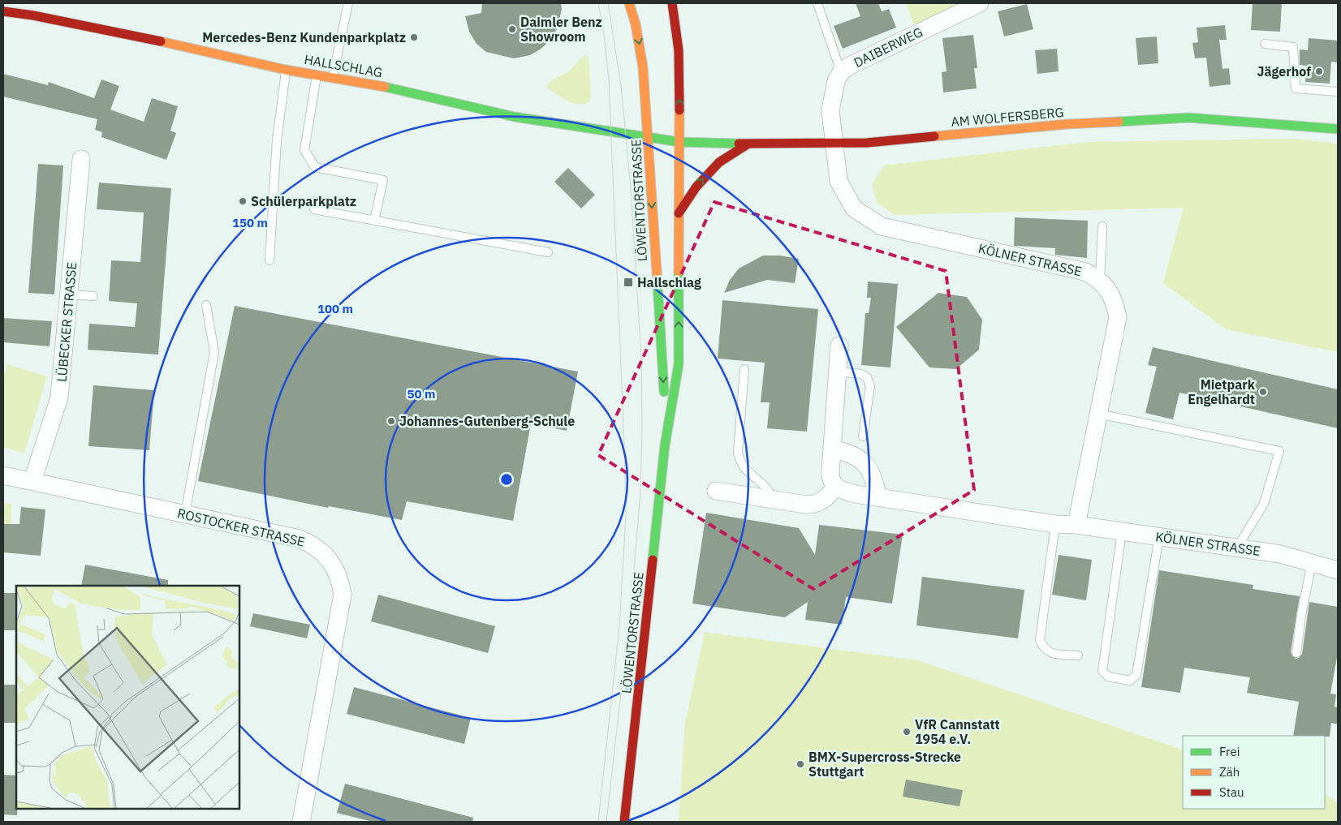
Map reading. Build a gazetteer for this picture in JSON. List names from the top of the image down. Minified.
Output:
{"streets":{"main road":["HALLSCHLAG","AM WOLFERSBERG","LÖWENTORSTRASSE"],"street":["DAIBERWEG","KÖLNER STRASSE","LÜBECKER STRASSE","ROSTOCKER STRASSE"]},"crossings":[["DAIBERWEG","AM WOLFERSBERG"],["DAIBERWEG","KÖLNER STRASSE"],["HALLSCHLAG","AM WOLFERSBERG"],["HALLSCHLAG","LÖWENTORSTRASSE"],["AM WOLFERSBERG","LÖWENTORSTRASSE"],["AM WOLFERSBERG","KÖLNER STRASSE"],["LÜBECKER STRASSE","ROSTOCKER STRASSE"]],"places":{"other":["Daimler Benz Showroom","Mercedes-Benz Kundenparkplatz","Jägerhof","Schülerparkplatz","Mietpark Engelhardt","Johannes-Gutenberg-Schule","VfR Cannstatt 1954 e.V.","BMX-Supercross-Strecke Stuttgart"],"transit":["Hallschlag"]},"legend":["Frei","Zäh","Stau"],"rings":["150 m","100 m","50 m"]}
